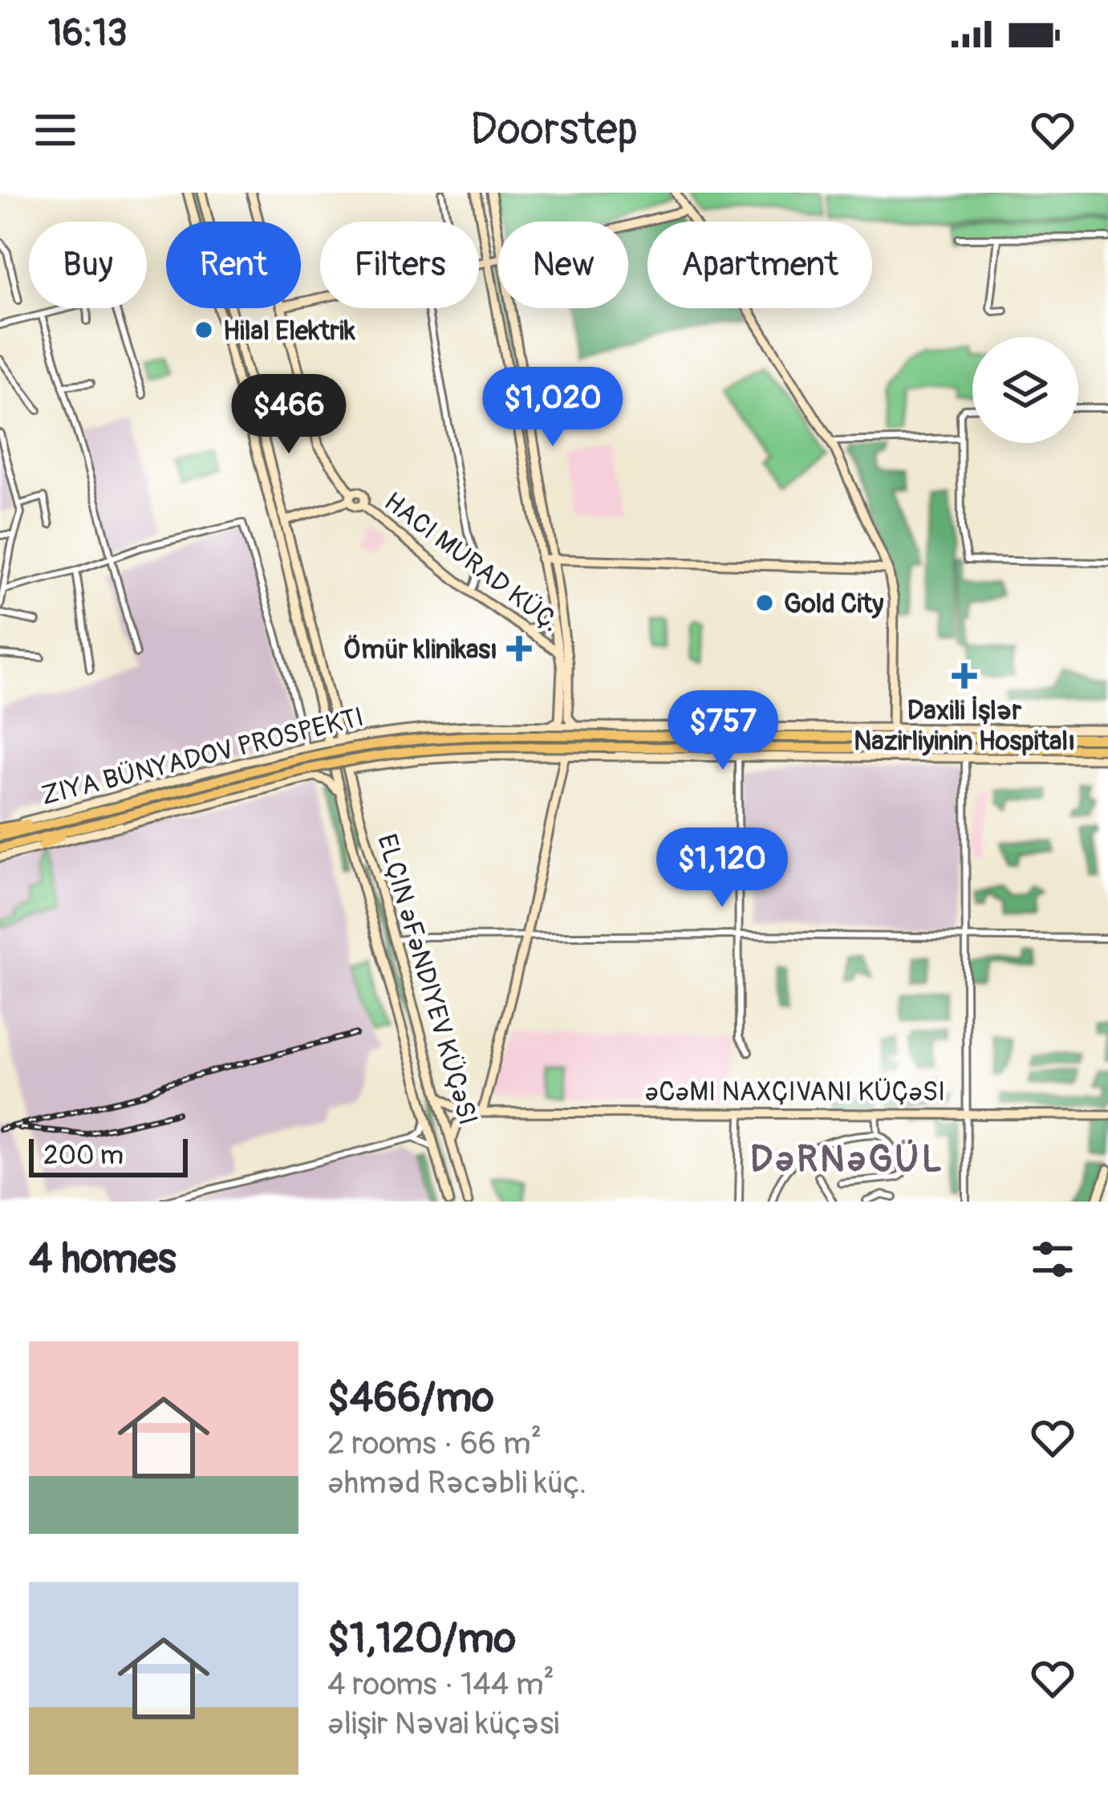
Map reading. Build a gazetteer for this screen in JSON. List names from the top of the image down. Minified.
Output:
{"streets":{"main road":["ZIYA BÜNYADOV PROSPEKTI","ELÇIN ƏFƏNDIYEV KÜÇƏSI","ƏCƏMI NAXÇIVANI KÜÇƏSI"]},"crossings":[["ZIYA BÜNYADOV PROSPEKTI","ELÇIN ƏFƏNDIYEV KÜÇƏSI"]],"districts":["DƏRNƏGÜL"],"places":{"other":["Hilal Elektrik","Gold City"],"health":["Ömür klinikası","Daxili İşlər Nazirliyinin Hospitalı"]},"scale_bar":"200 m","page":{"status":"16:13","header":"Doorstep","chip":["Buy","Rent","Filters","New","Apartment"],"price":["$1,020","$466","$757","$1,120"],"scale":"200 m","heading":"4 homes","list":[{"name":"$466/mo","note":"2 rooms · 66 m² · Əhməd Rəcəbli küç."},{"name":"$1,120/mo","note":"4 rooms · 144 m² · Əlişir Nəvai küçəsi"}]}}
